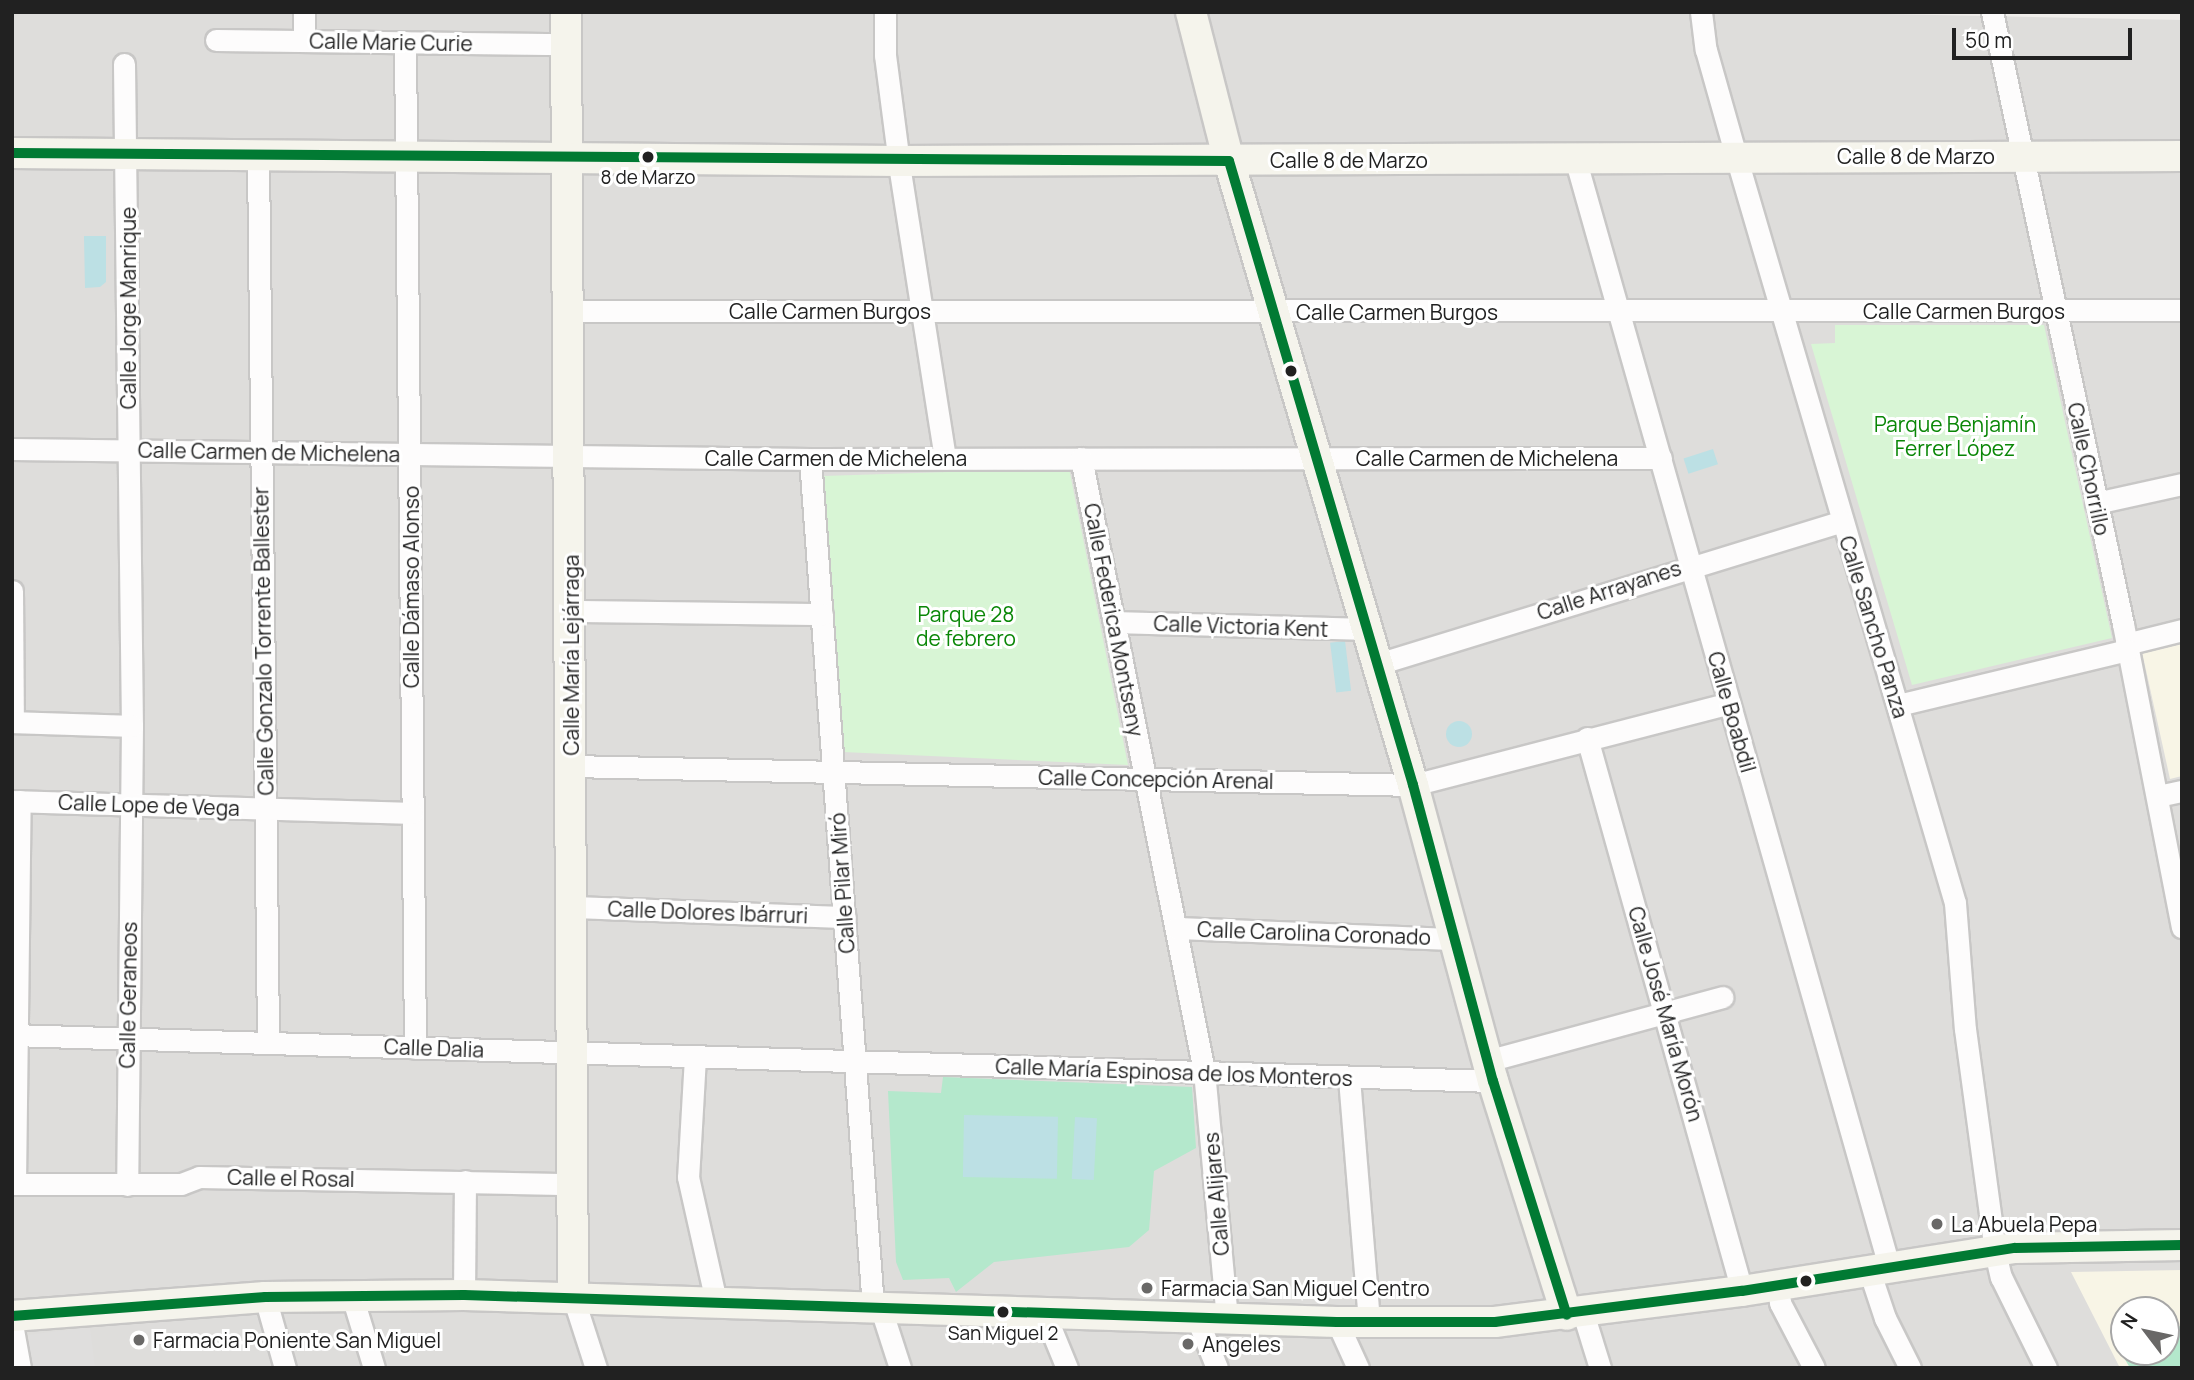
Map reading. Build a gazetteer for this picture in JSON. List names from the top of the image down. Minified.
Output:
{"streets":{"street":["Calle Marie Curie","Calle 8 de Marzo","Calle Jorge Manrique","Calle Carmen Burgos","Calle Carmen de Michelena","Calle Chorrillo","Calle Dámaso Alonso","Calle Arrayanes","Calle Federica Montseny","Calle Victoria Kent","Calle Sancho Panza","Calle Gonzalo Torrente Ballester","Calle María Lejárraga","Calle Boabdil","Calle Concepción Arenal","Calle Lope de Vega","Calle Pilar Miró","Calle Dolores Ibárruri","Calle Carolina Coronado","Calle Geraneos","Calle José María Morón","Calle Dalia","Calle María Espinosa de los Monteros","Calle el Rosal","Calle Alijares"]},"crossings":[["Calle Marie Curie","Calle Dámaso Alonso"],["Calle Marie Curie","Calle María Lejárraga"],["Calle 8 de Marzo","Calle Jorge Manrique"],["Calle 8 de Marzo","Calle Chorrillo"],["Calle 8 de Marzo","Calle Dámaso Alonso"],["Calle 8 de Marzo","Calle Sancho Panza"],["Calle 8 de Marzo","Calle Gonzalo Torrente Ballester"],["Calle 8 de Marzo","Calle María Lejárraga"],["Calle 8 de Marzo","Calle Boabdil"],["Calle Jorge Manrique","Calle Carmen de Michelena"],["Calle Jorge Manrique","Calle Lope de Vega"],["Calle Jorge Manrique","Calle Geraneos"],["Calle Carmen Burgos","Calle Chorrillo"],["Calle Carmen Burgos","Calle Sancho Panza"],["Calle Carmen Burgos","Calle María Lejárraga"],["Calle Carmen Burgos","Calle Boabdil"],["Calle Carmen de Michelena","Calle Dámaso Alonso"],["Calle Carmen de Michelena","Calle Federica Montseny"],["Calle Carmen de Michelena","Calle Gonzalo Torrente Ballester"],["Calle Carmen de Michelena","Calle María Lejárraga"],["Calle Carmen de Michelena","Calle Boabdil"],["Calle Carmen de Michelena","Calle Pilar Miró"],["Calle Dámaso Alonso","Calle Lope de Vega"],["Calle Dámaso Alonso","Calle Dalia"],["Calle Arrayanes","Calle Sancho Panza"],["Calle Arrayanes","Calle Boabdil"],["Calle Federica Montseny","Calle Victoria Kent"],["Calle Federica Montseny","Calle Concepción Arenal"],["Calle Federica Montseny","Calle Carolina Coronado"],["Calle Federica Montseny","Calle María Espinosa de los Monteros"],["Calle Federica Montseny","Calle Alijares"],["Calle Gonzalo Torrente Ballester","Calle Lope de Vega"],["Calle Gonzalo Torrente Ballester","Calle Dalia"],["Calle María Lejárraga","Calle Concepción Arenal"],["Calle María Lejárraga","Calle Dolores Ibárruri"],["Calle María Lejárraga","Calle Dalia"],["Calle María Lejárraga","Calle el Rosal"],["Calle Boabdil","Calle Concepción Arenal"],["Calle Concepción Arenal","Calle Pilar Miró"],["Calle Concepción Arenal","Calle José María Morón"],["Calle Lope de Vega","Calle Geraneos"],["Calle Pilar Miró","Calle Dolores Ibárruri"],["Calle Pilar Miró","Calle Dalia"],["Calle Pilar Miró","Calle María Espinosa de los Monteros"],["Calle Geraneos","Calle Dalia"],["Calle Geraneos","Calle el Rosal"],["Calle José María Morón","Calle María Espinosa de los Monteros"],["Calle Dalia","Calle María Espinosa de los Monteros"],["Calle María Espinosa de los Monteros","Calle Alijares"]],"parks":["Parque Benjamín Ferrer López","Parque 28 de febrero"],"places":["8 de Marzo","La Abuela Pepa","Farmacia San Miguel Centro","San Miguel 2","Farmacia Poniente San Miguel","Angeles"],"scale_bar":"50 m","north":"top left"}
